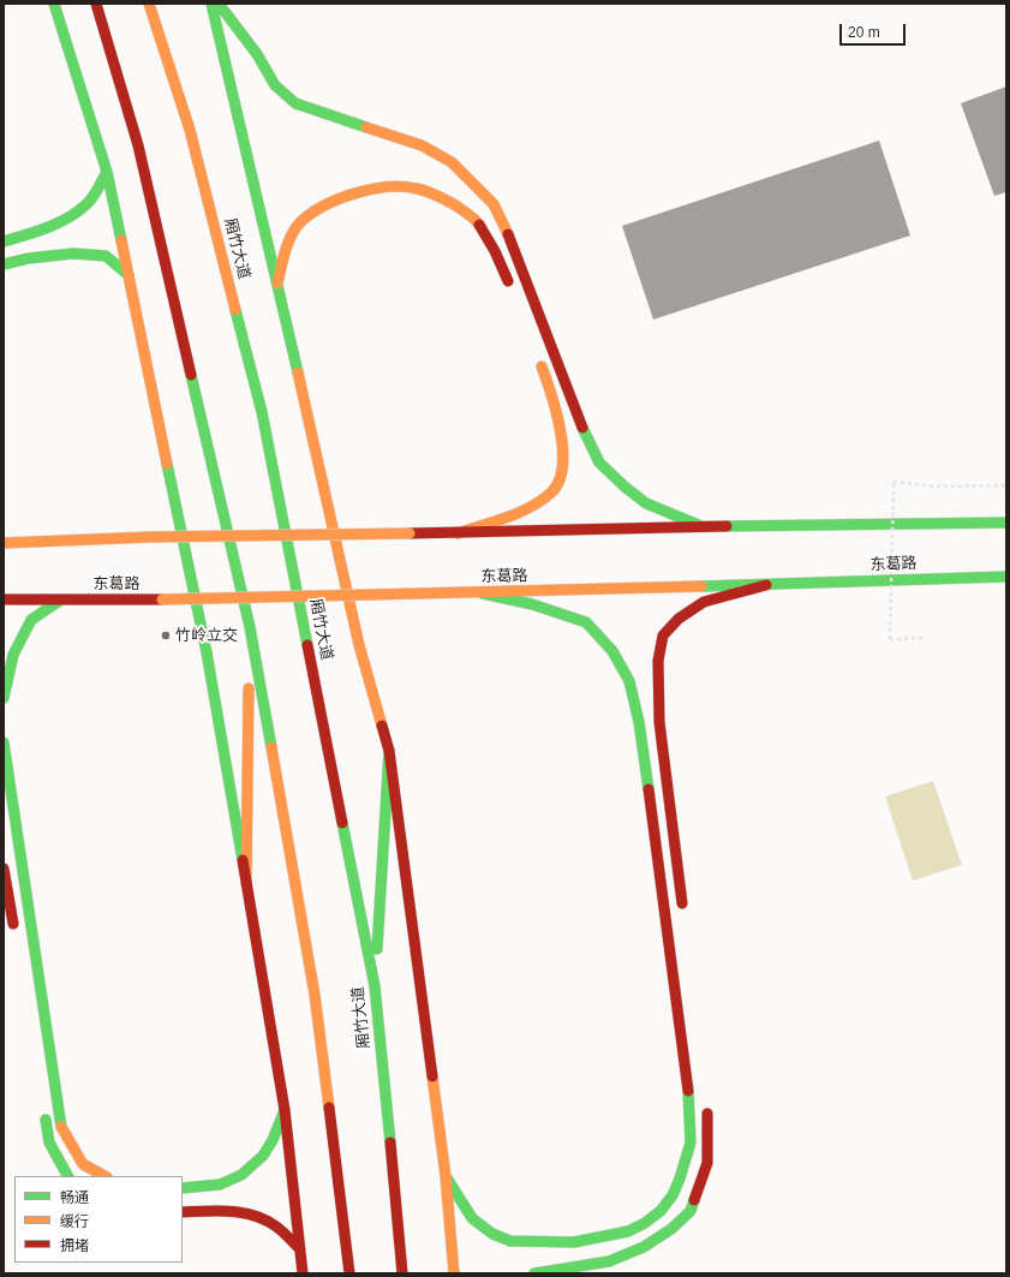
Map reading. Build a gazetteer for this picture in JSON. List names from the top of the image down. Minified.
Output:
{"streets":{"main road":["厢竹大道","东葛路"]},"places":["竹岭立交"],"legend":["畅通","缓行","拥堵"],"scale_bar":"20 m"}
